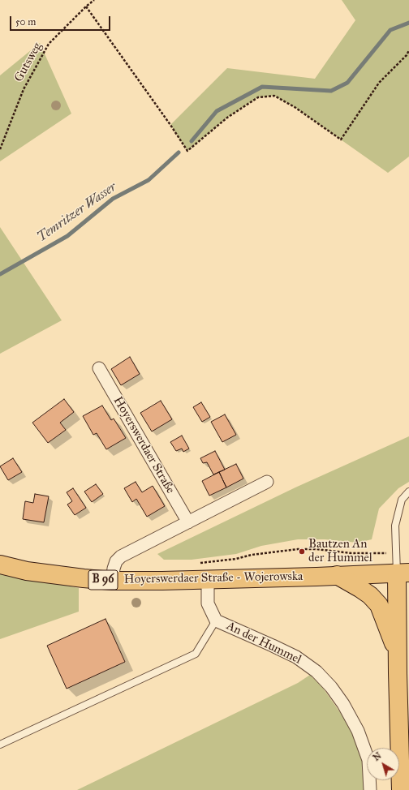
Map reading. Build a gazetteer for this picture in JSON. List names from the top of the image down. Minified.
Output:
{"streets":{"main road":["Hoyerswerdaer Straße - Wojerowska","B 96"],"street":["Hoyerswerdaer Straße","An der Hummel"],"path":["Gutsweg"]},"crossings":[["Hoyerswerdaer Straße - Wojerowska","An der Hummel"]],"water":["Temritzer Wasser"],"places":["Bautzen An der Hummel"],"scale_bar":"50 m","north":"top left"}
